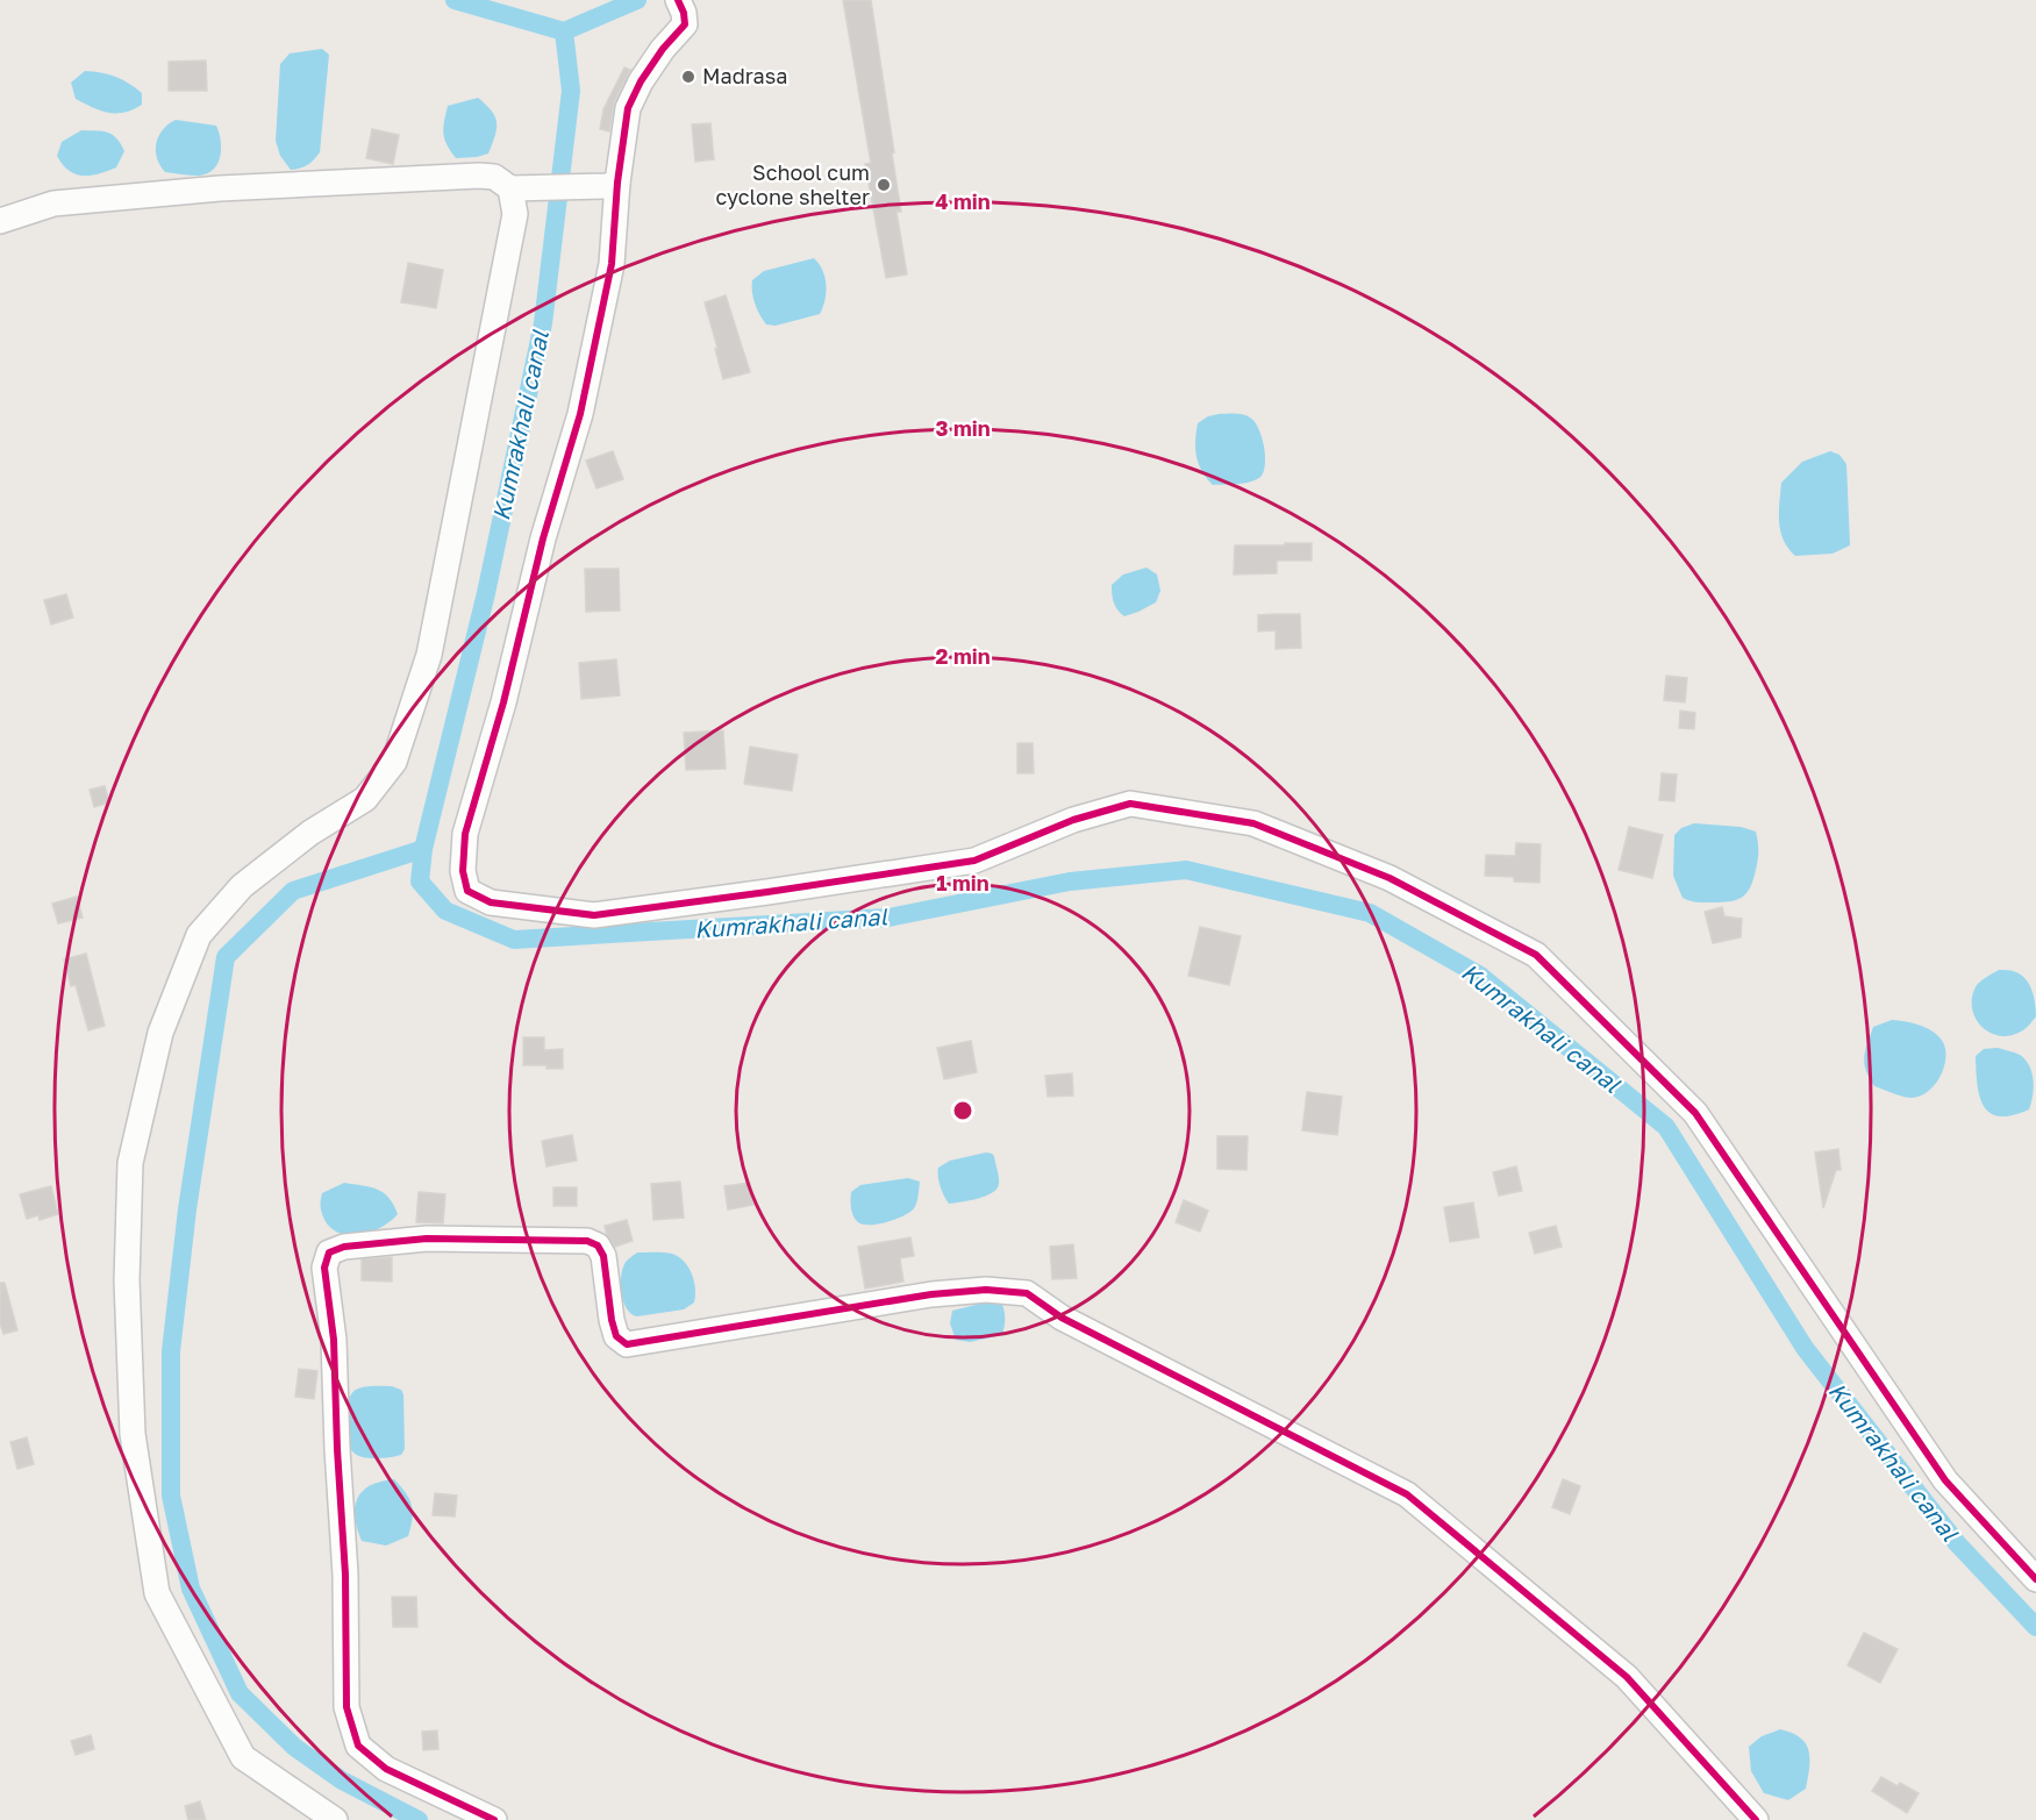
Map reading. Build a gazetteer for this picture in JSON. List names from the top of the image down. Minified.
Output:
{"water":["Kumrakhali canal"],"places":["Madrasa","School cum cyclone shelter"],"rings":["4 min","3 min","2 min","1 min"]}
